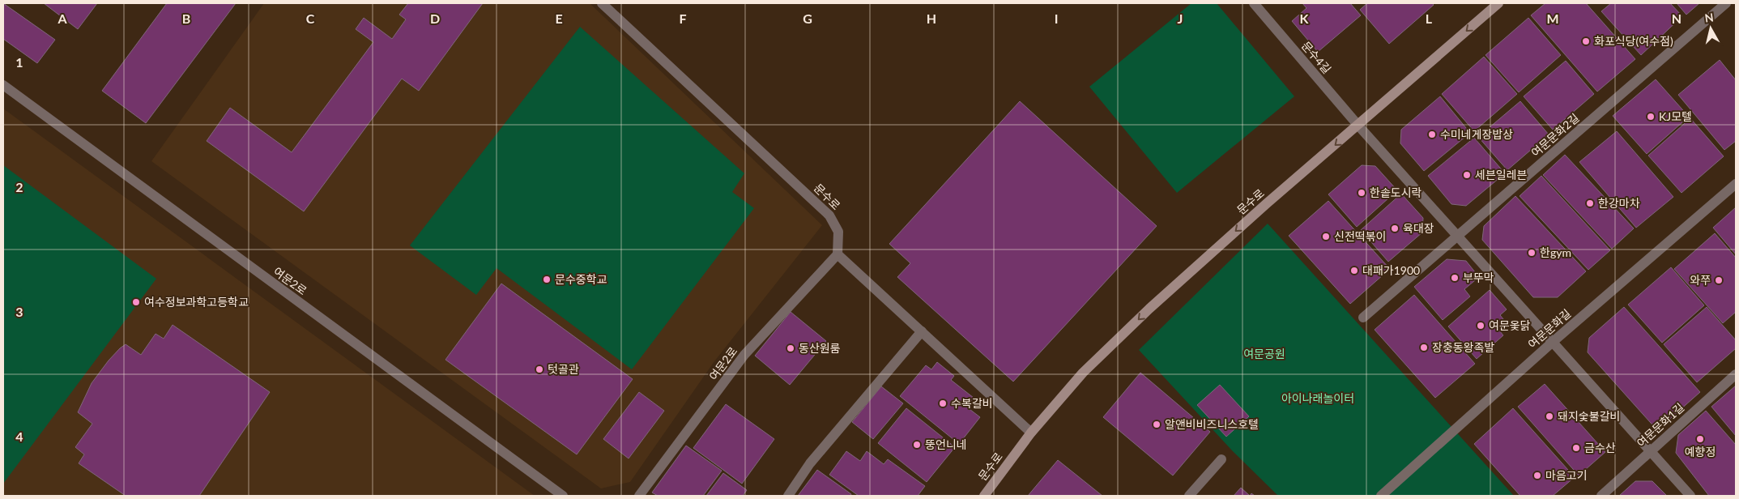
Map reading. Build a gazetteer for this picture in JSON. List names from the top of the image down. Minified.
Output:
{"streets":{"street":["문수4길","여문문화2길","문수로","여문2로","여문문화길","여문문화1길"]},"crossings":[["문수4길","여문문화2길"],["문수4길","문수로"],["문수4길","여문문화길"],["문수4길","여문문화1길"],["문수로","여문2로"]],"one_way":["문수로"],"parks":["여문공원","아이나래놀이터"],"places":["화포식당(여수점)","KJ모텔","수미네게장밥상","세븐일레븐","한솥도시락","한강마차","육대장","신전떡볶이","한gym","대패가1900","부뚜막","문수중학교","와쭈","여수정보과학고등학교","여문옻닭","장충동왕족발","동산원룸","텃골관","수복갈비","돼지숯불갈비","알앤비비즈니스호텔","예향정","뚱언니네","금수산","마음고기"],"north":"top","grid":{"columns":["A","B","C","D","E","F","G","H","I","J","K","L","M","N"],"rows":["1","2","3","4"]}}
